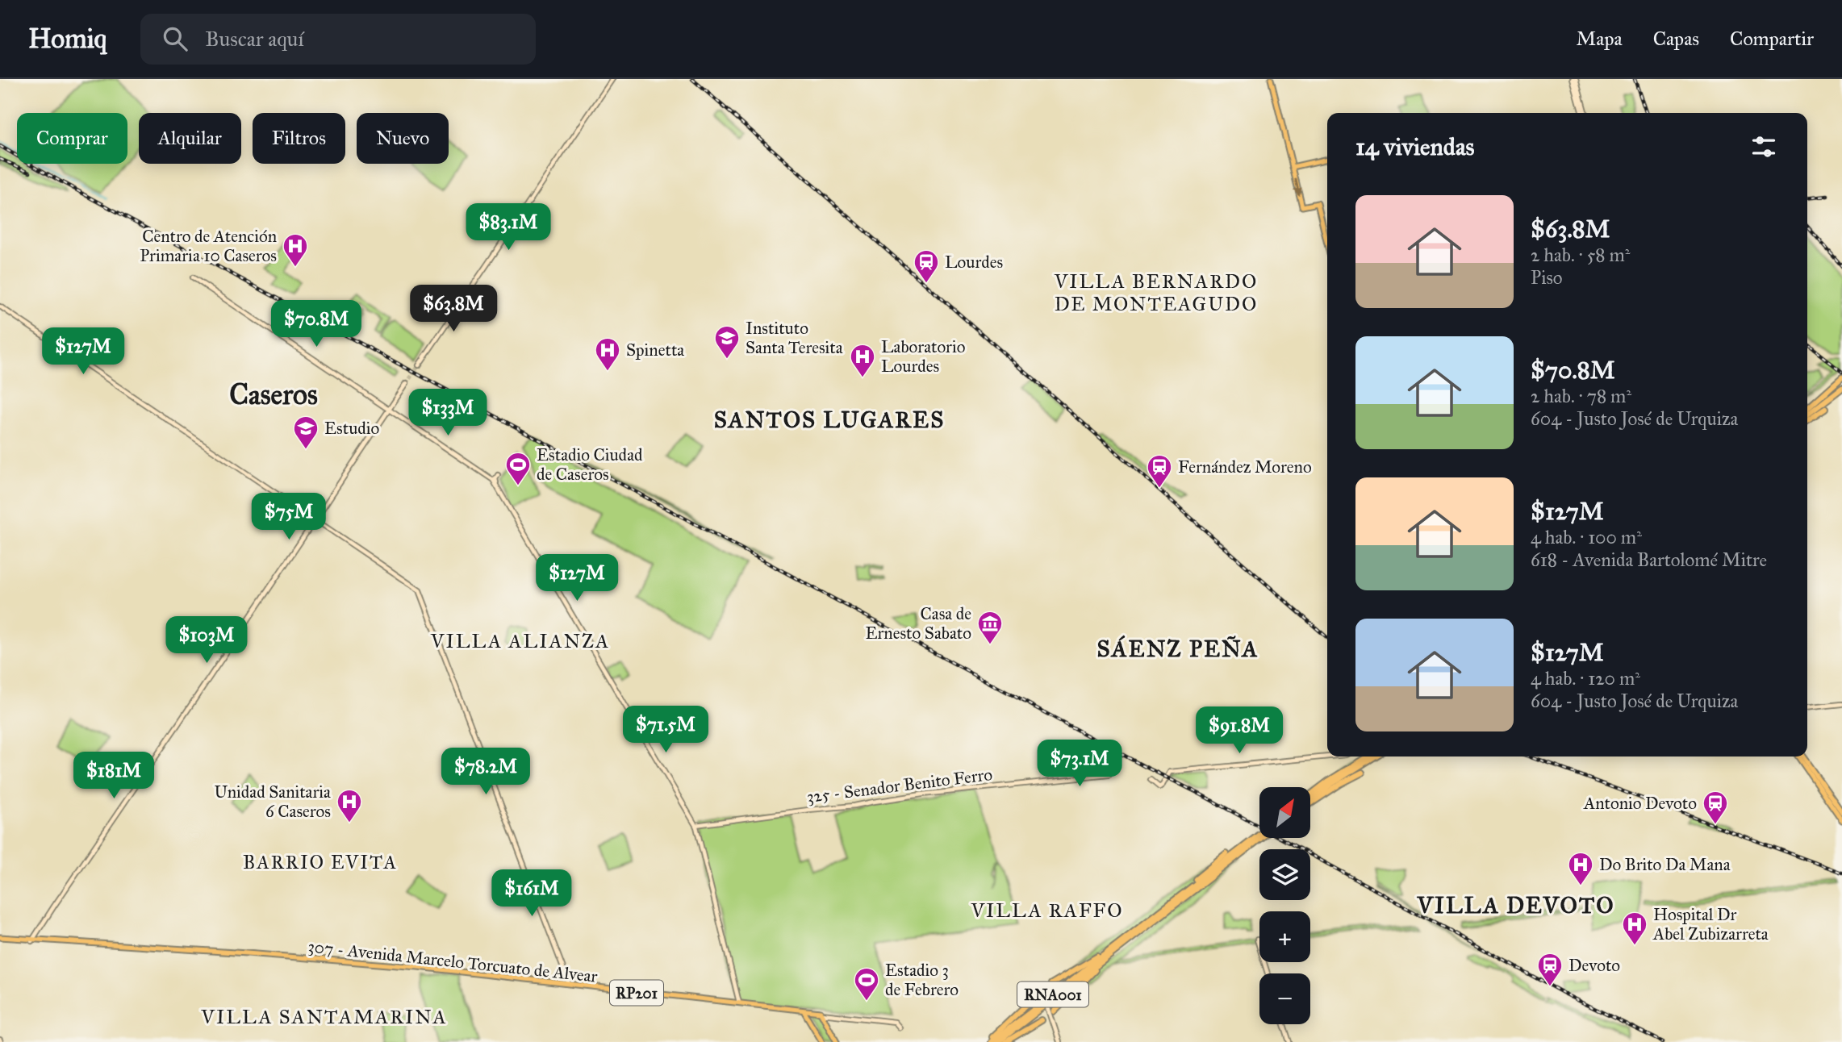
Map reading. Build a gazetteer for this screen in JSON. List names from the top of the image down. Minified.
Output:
{"streets":{"highway":["RNA001"],"main road":["325 - Senador Benito Ferro","307 - Avenida Marcelo Torcuato de Alvear","RP201"]},"districts":["VILLA BERNARDO DE MONTEAGUDO","Caseros","SANTOS LUGARES","VILLA ALIANZA","SÁENZ PEÑA","BARRIO EVITA","VILLA DEVOTO","VILLA RAFFO","VILLA SANTAMARINA"],"places":{"hospital":["Centro de Atención Primaria 10 Caseros","Spinetta","Laboratorio Lourdes","Unidad Sanitaria 6 Caseros","Do Brito Da Mana","Hospital Dr Abel Zubizarreta"],"station":["Lourdes","Fernández Moreno","Antonio Devoto","Devoto"],"school or university":["Instituto Santa Teresita","Estudio"],"sports":["Estadio Ciudad de Caseros","Estadio 3 de Febrero"],"museum":["Casa de Ernesto Sabato"]},"north":"top right","page":{"header":"Homiq","search":"Buscar aquí","nav":["Mapa","Capas","Compartir"],"chip":["Comprar","Alquilar","Filtros","Nuevo"],"heading":"14 viviendas","list":[{"name":"$63.8M","note":"2 hab. · 58 m² · Piso"},{"name":"$70.8M","note":"2 hab. · 78 m² · 604 - Justo José de Urquiza"},{"name":"$127M","note":"4 hab. · 100 m² · 618 - Avenida Bartolomé Mitre"},{"name":"$127M","note":"4 hab. · 120 m² · 604 - Justo José de Urquiza"}],"price":["$83.1M","$63.8M","$70.8M","$127M","$133M","$75M","$127M","$103M","$71.5M","$91.8M","$73.1M","$78.2M","$181M","$161M"],"map_buttons":["+","−"]}}
